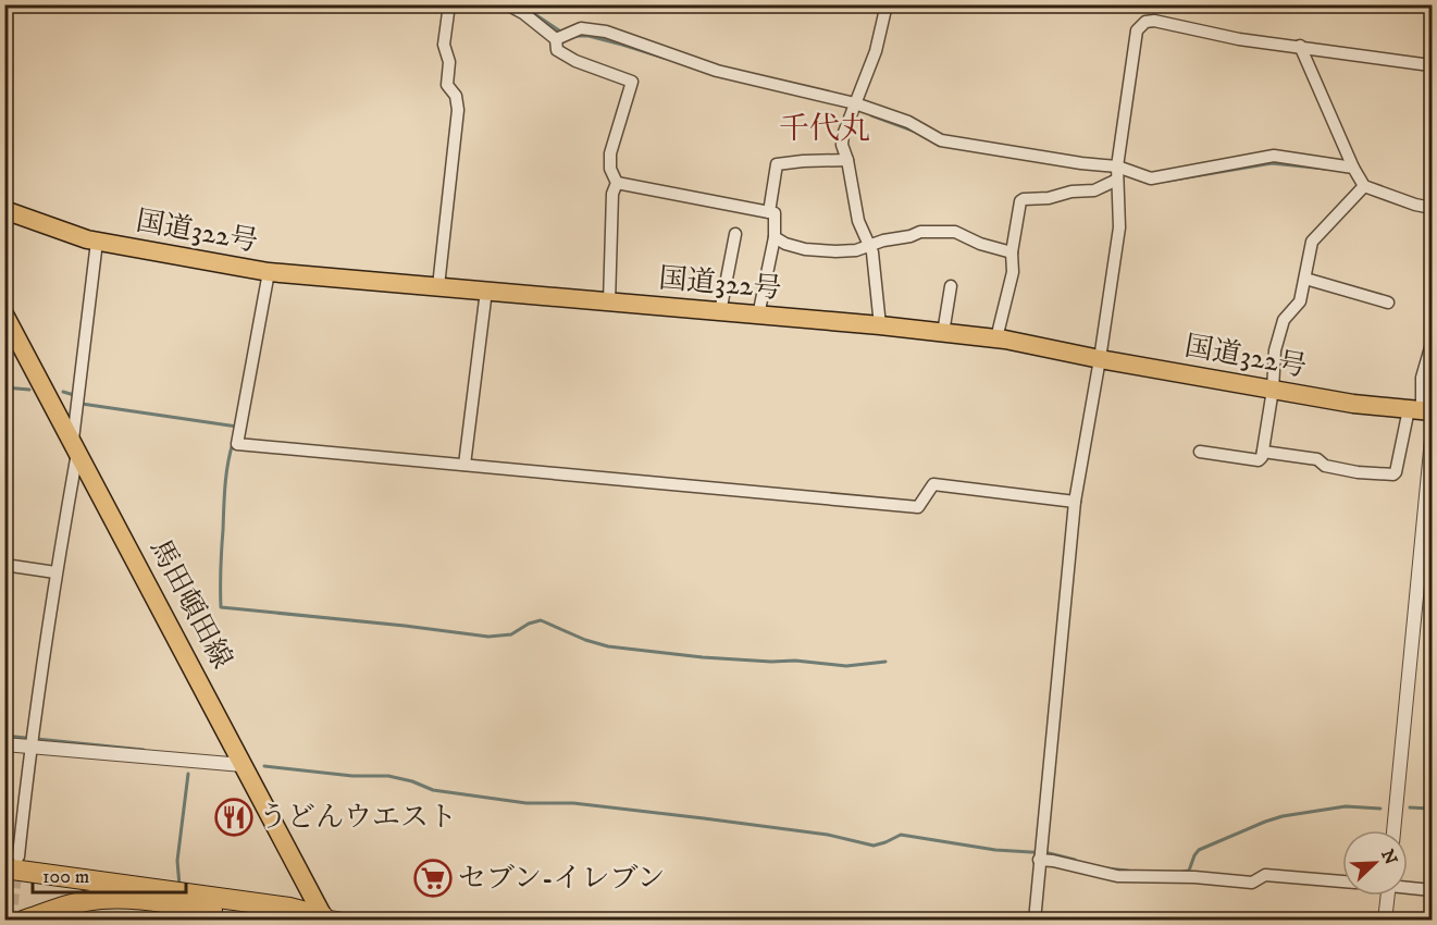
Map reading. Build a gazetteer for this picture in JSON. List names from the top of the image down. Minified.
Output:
{"streets":{"main road":["国道322号","馬田頓田線"]},"districts":["千代丸"],"places":{"restaurant":["うどんウエスト"],"supermarket":["セブン-イレブン"]},"scale_bar":"100 m","north":"top right"}
